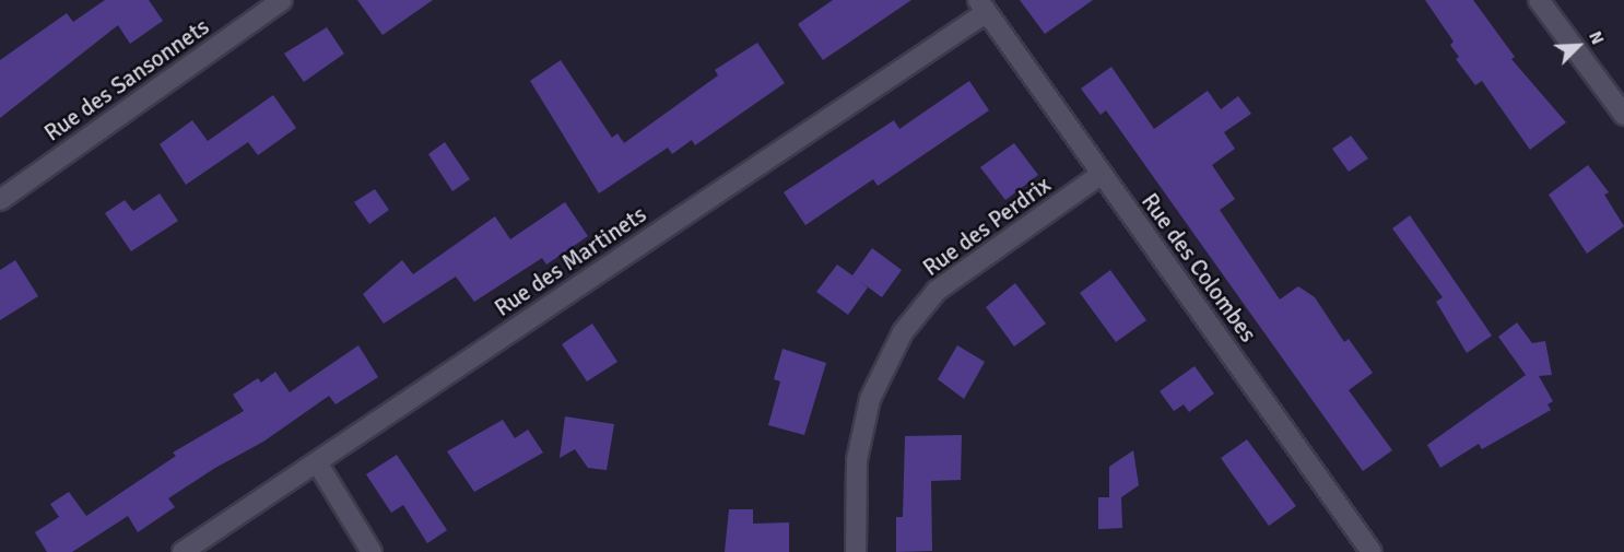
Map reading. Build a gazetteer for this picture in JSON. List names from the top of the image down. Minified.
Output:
{"streets":{"street":["Rue des Sansonnets","Rue des Perdrix","Rue des Martinets","Rue des Colombes"]},"crossings":[["Rue des Perdrix","Rue des Colombes"],["Rue des Martinets","Rue des Colombes"]],"north":"top right"}
